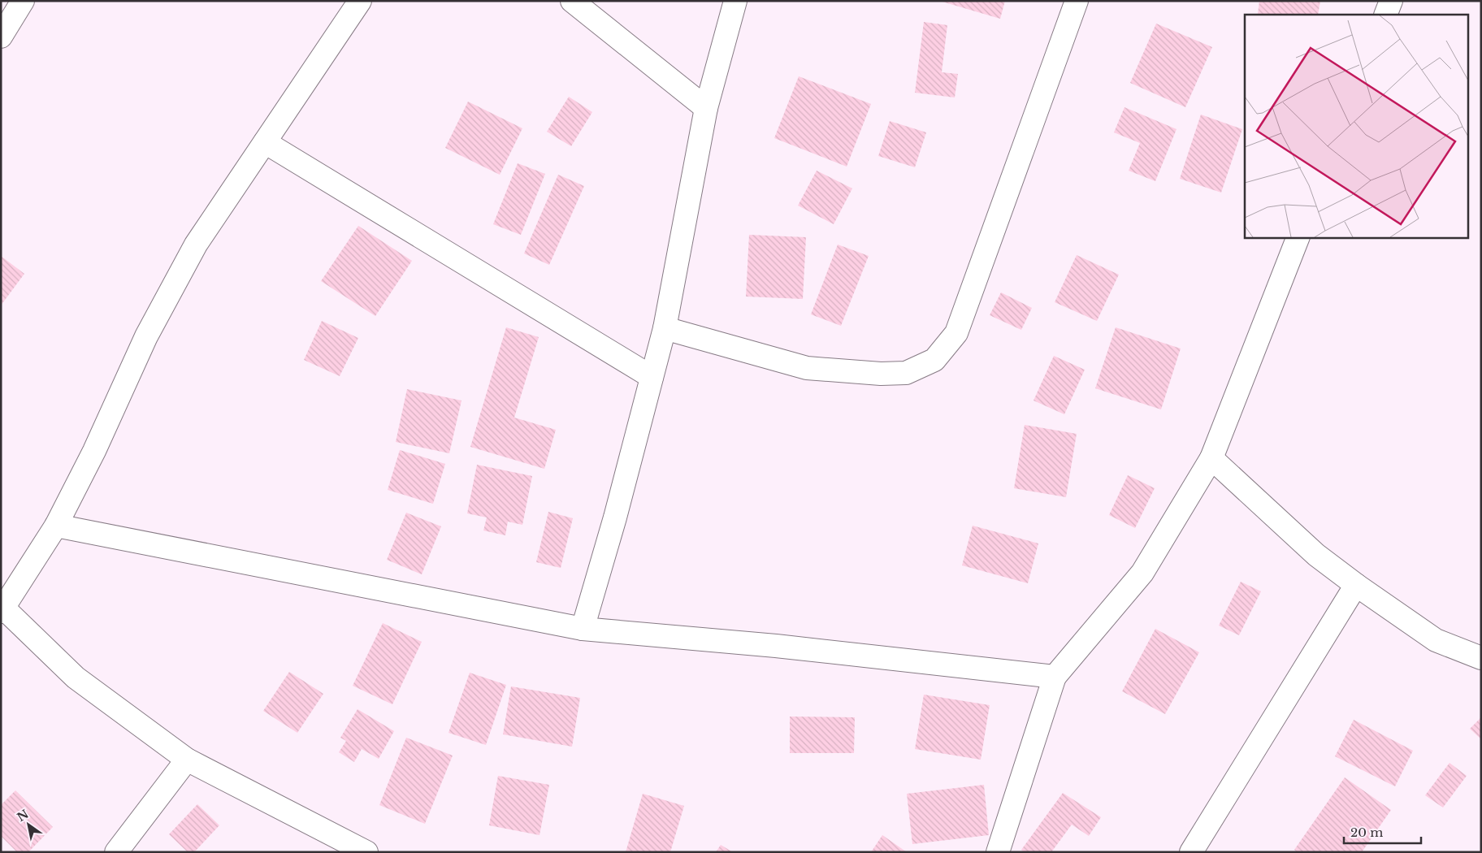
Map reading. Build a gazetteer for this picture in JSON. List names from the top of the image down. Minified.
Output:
{"scale_bar":"20 m","north":"top left"}
